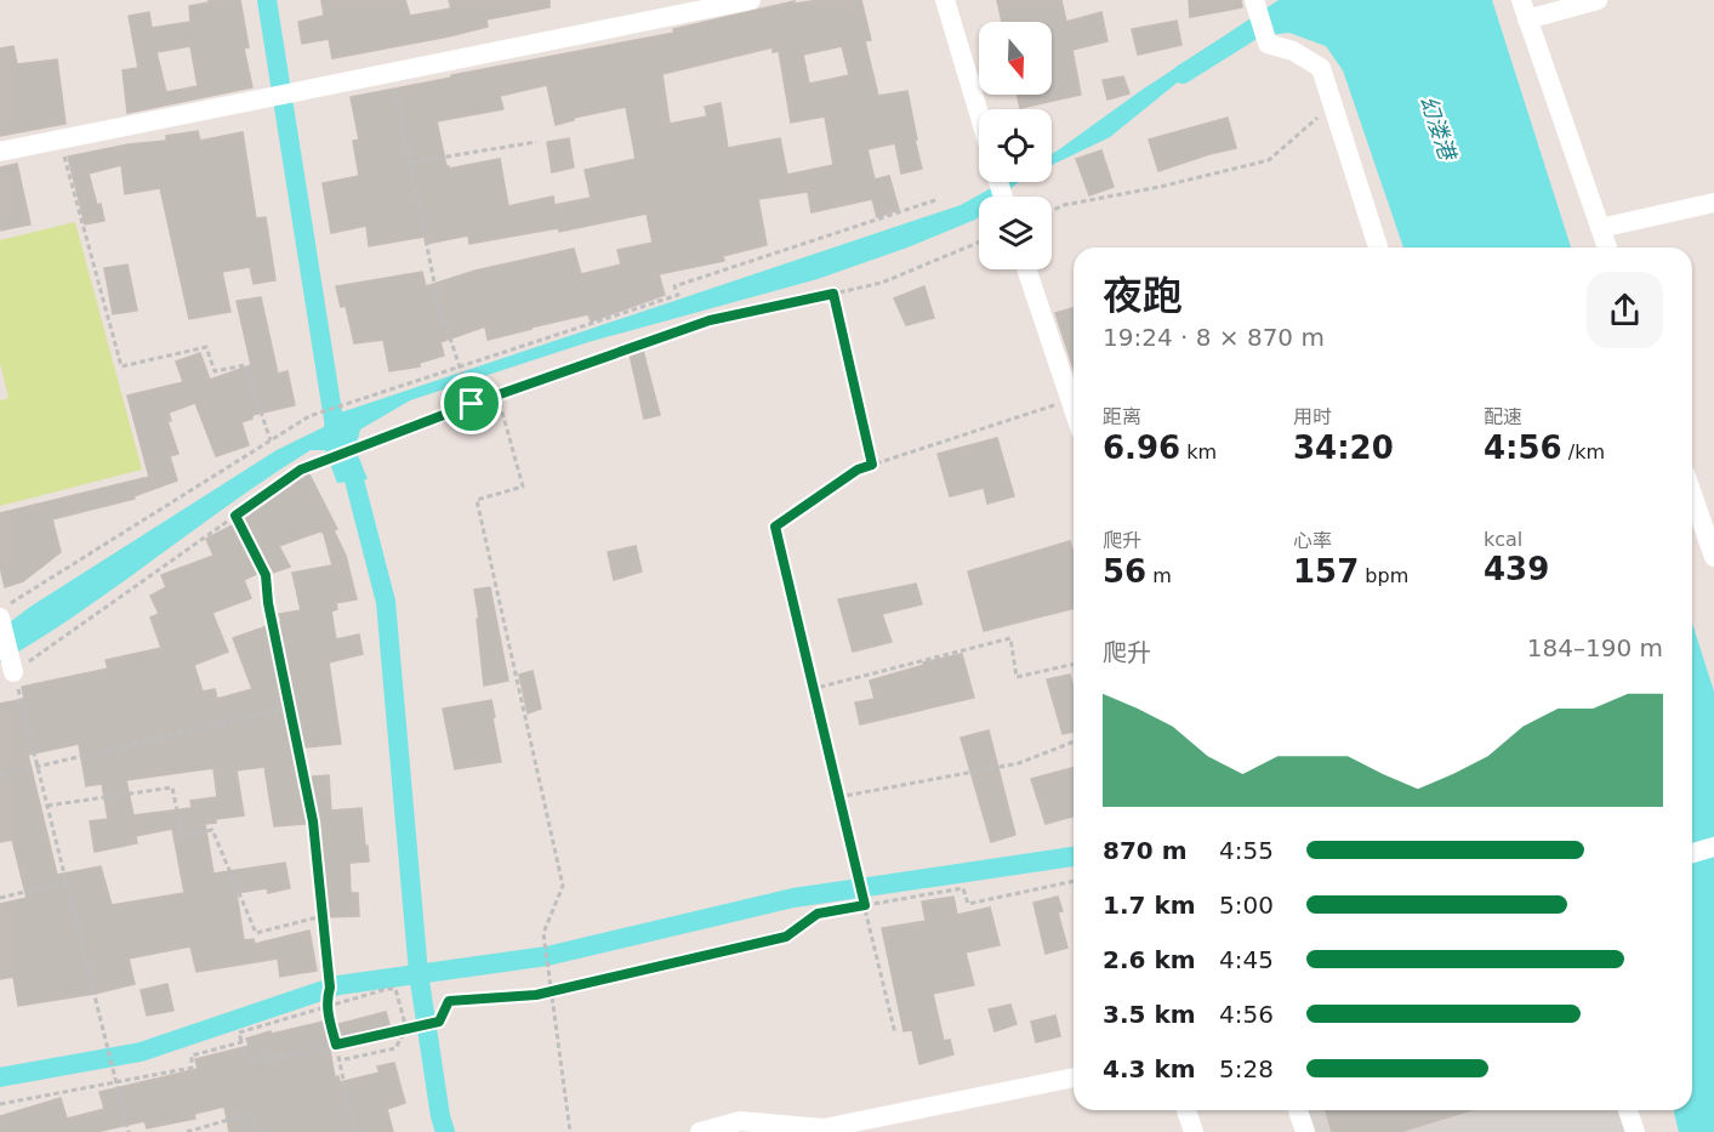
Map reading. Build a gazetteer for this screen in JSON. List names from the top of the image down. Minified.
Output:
{"water":["幻溇港"],"north":"bottom","page":{"heading":["夜跑","19:24 · 8 × 870 m"],"stats":[["距离","6.96 km"],["用时","34:20"],["配速","4:56 /km"],["爬升","56 m"],["心率","157 bpm"],["kcal","439"]],"chart":["爬升","184–190 m"],"list":[{"name":"870 m","note":"4:55"},{"name":"1.7 km","note":"5:00"},{"name":"2.6 km","note":"4:45"},{"name":"3.5 km","note":"4:56"},{"name":"4.3 km","note":"5:28"}]}}
